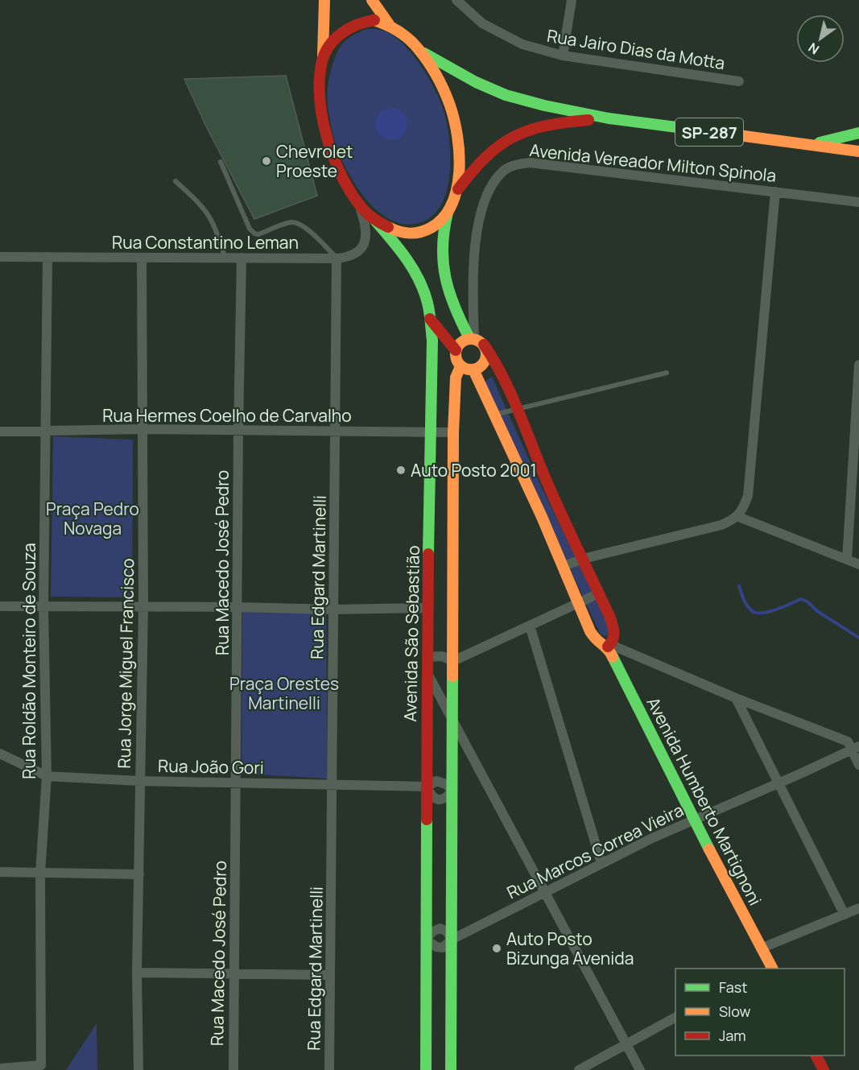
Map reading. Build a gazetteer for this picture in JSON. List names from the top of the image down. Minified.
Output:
{"streets":{"main road":["SP-287","Avenida São Sebastião","Avenida Humberto Martignoni"],"street":["Rua Jairo Dias da Motta","Avenida Vereador Milton Spinola","Rua Constantino Leman","Rua Hermes Coelho de Carvalho","Rua Macedo José Pedro","Rua Edgard Martinelli","Rua Roldão Monteiro de Souza","Rua Jorge Miguel Francisco","Rua João Gori","Rua Marcos Correa Vieira"]},"crossings":[["SP-287","Avenida Humberto Martignoni"],["Avenida Vereador Milton Spinola","Avenida Humberto Martignoni"],["Rua Constantino Leman","Rua Macedo José Pedro"],["Rua Constantino Leman","Rua Edgard Martinelli"],["Rua Constantino Leman","Rua Roldão Monteiro de Souza"],["Rua Constantino Leman","Rua Jorge Miguel Francisco"],["Rua Hermes Coelho de Carvalho","Rua Macedo José Pedro"],["Rua Hermes Coelho de Carvalho","Rua Edgard Martinelli"],["Rua Hermes Coelho de Carvalho","Avenida São Sebastião"],["Rua Hermes Coelho de Carvalho","Rua Roldão Monteiro de Souza"],["Rua Hermes Coelho de Carvalho","Rua Jorge Miguel Francisco"],["Rua Macedo José Pedro","Rua João Gori"],["Rua Edgard Martinelli","Rua João Gori"],["Avenida São Sebastião","Rua João Gori"],["Avenida São Sebastião","Rua Marcos Correa Vieira"],["Rua Roldão Monteiro de Souza","Rua João Gori"],["Rua Jorge Miguel Francisco","Rua João Gori"],["Avenida Humberto Martignoni","Rua Marcos Correa Vieira"]],"parks":["Praça Pedro Novaga","Praça Orestes Martinelli"],"places":["Chevrolet Proeste","Auto Posto 2001","Auto Posto Bizunga Avenida"],"legend":["Fast","Slow","Jam"],"north":"bottom left"}
